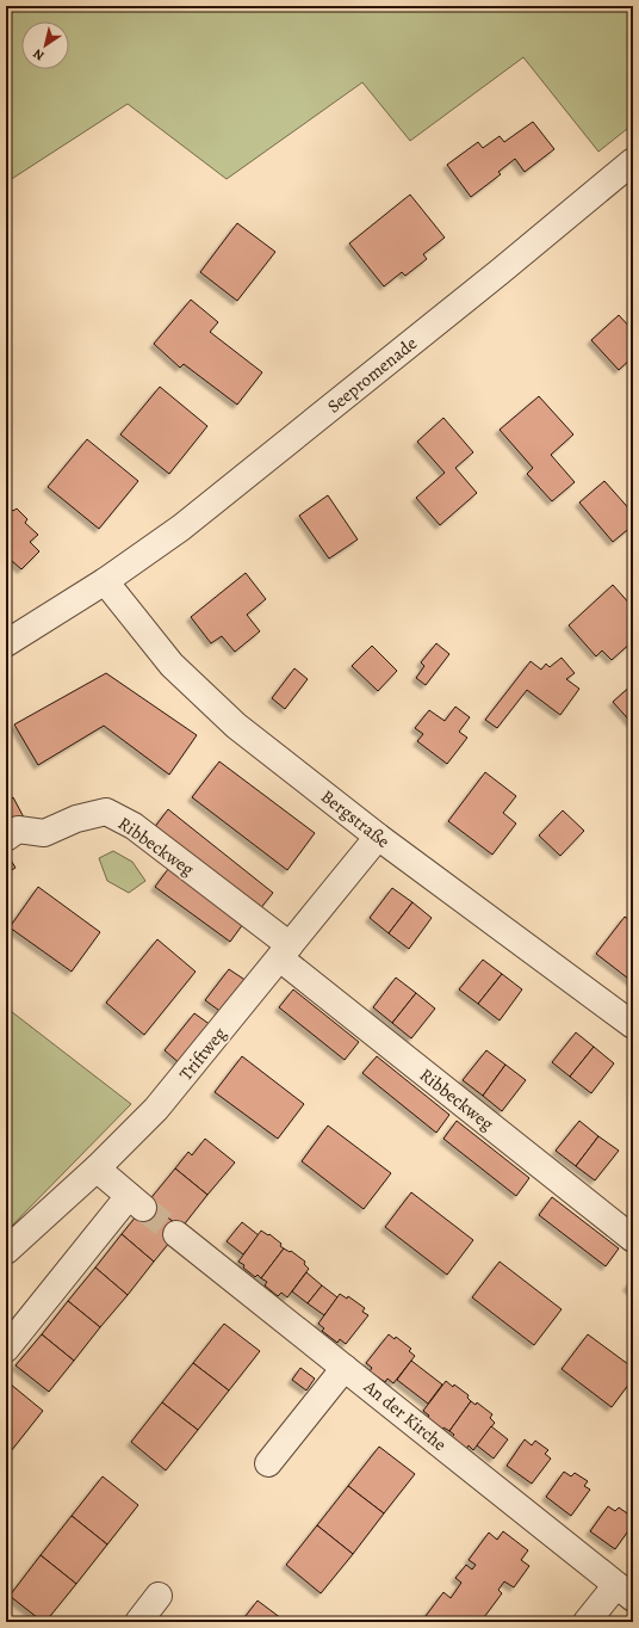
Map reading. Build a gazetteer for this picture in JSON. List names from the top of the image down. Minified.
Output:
{"streets":{"street":["Seepromenade","Bergstraße","Ribbeckweg","Triftweg","An der Kirche"]},"crossings":[["Seepromenade","Bergstraße"],["Bergstraße","Triftweg"],["Ribbeckweg","Triftweg"]],"north":"bottom left"}
